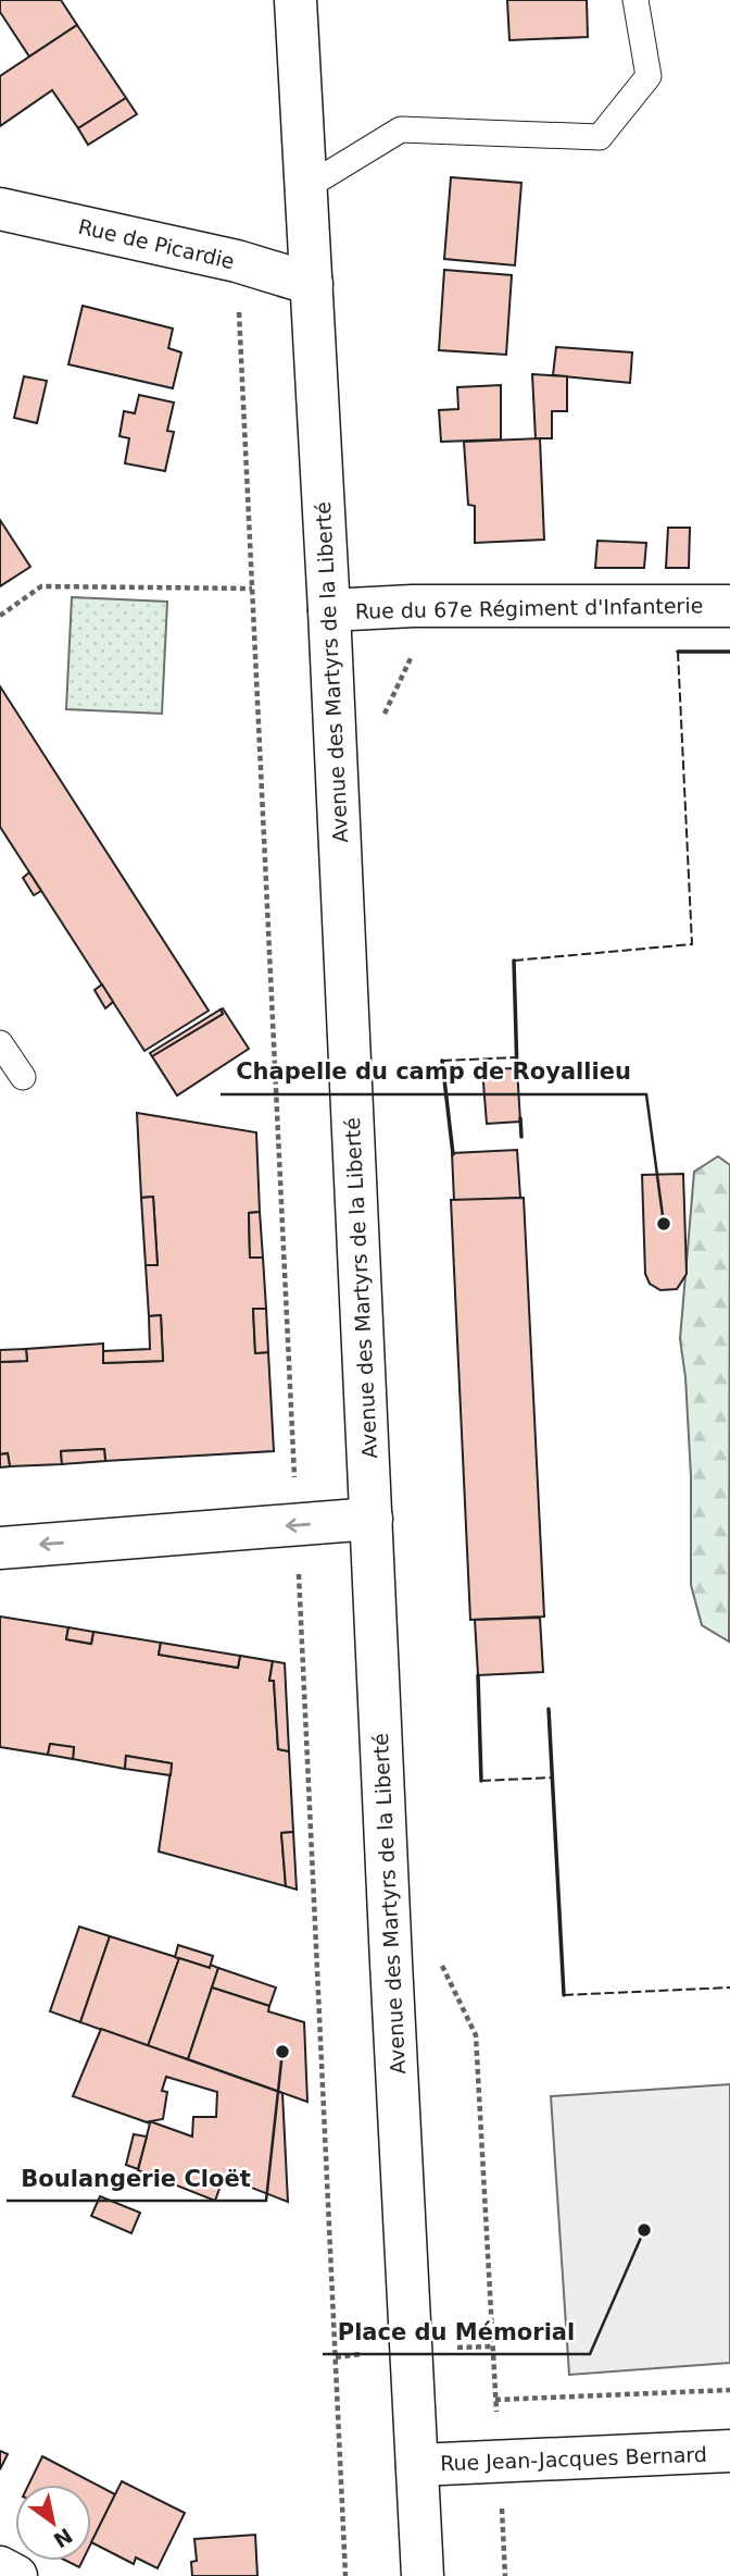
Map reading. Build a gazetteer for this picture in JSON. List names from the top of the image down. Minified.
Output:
{"streets":{"street":["Rue de Picardie","Rue du 67e Régiment d'Infanterie","Avenue des Martyrs de la Liberté","Rue Jean-Jacques Bernard"]},"crossings":[["Rue de Picardie","Avenue des Martyrs de la Liberté"],["Rue du 67e Régiment d'Infanterie","Avenue des Martyrs de la Liberté"],["Avenue des Martyrs de la Liberté","Rue Jean-Jacques Bernard"]],"places":["Chapelle du camp de Royallieu","Boulangerie Cloët","Place du Mémorial"],"north":"bottom right"}
